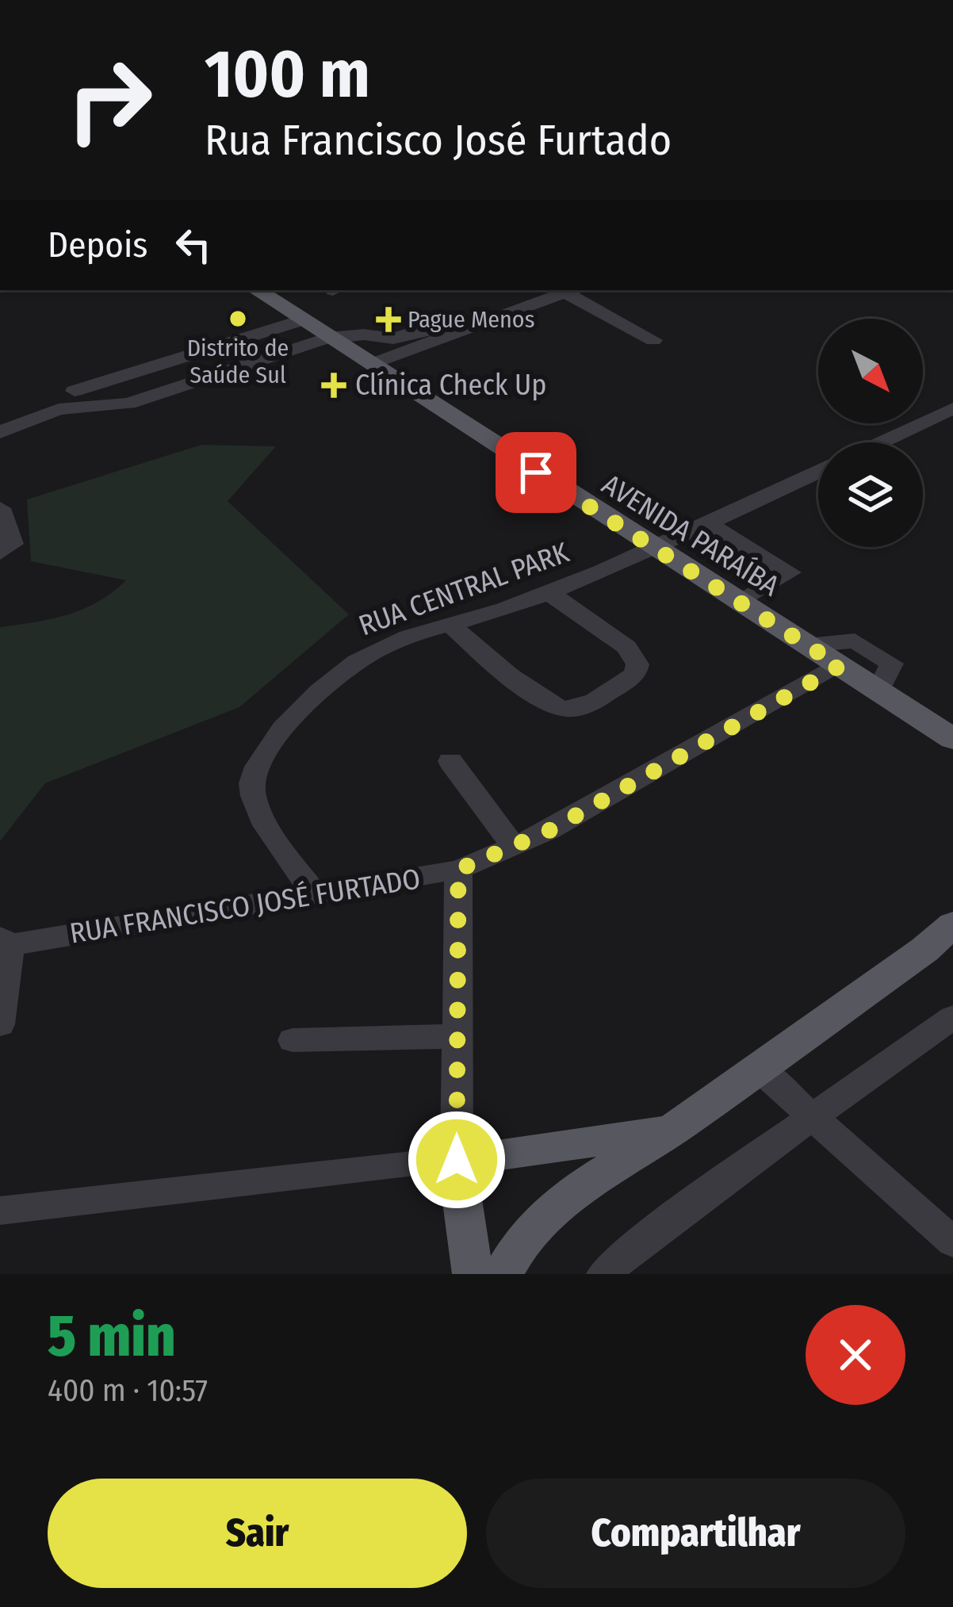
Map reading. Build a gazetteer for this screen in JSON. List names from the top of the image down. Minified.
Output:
{"streets":{"main road":["AVENIDA PARAÍBA"],"street":["RUA CENTRAL PARK","RUA FRANCISCO JOSÉ FURTADO"]},"crossings":[["AVENIDA PARAÍBA","RUA CENTRAL PARK"],["AVENIDA PARAÍBA","RUA FRANCISCO JOSÉ FURTADO"],["RUA CENTRAL PARK","RUA FRANCISCO JOSÉ FURTADO"]],"places":{"other":["Distrito de Saúde Sul"],"health":["Pague Menos","Clínica Check Up"]},"north":"bottom right","page":{"turn":["100 m","Rua Francisco José Furtado"],"then":"Depois","heading":["5 min","400 m · 10:57"],"buttons":["Sair","Compartilhar"]}}
